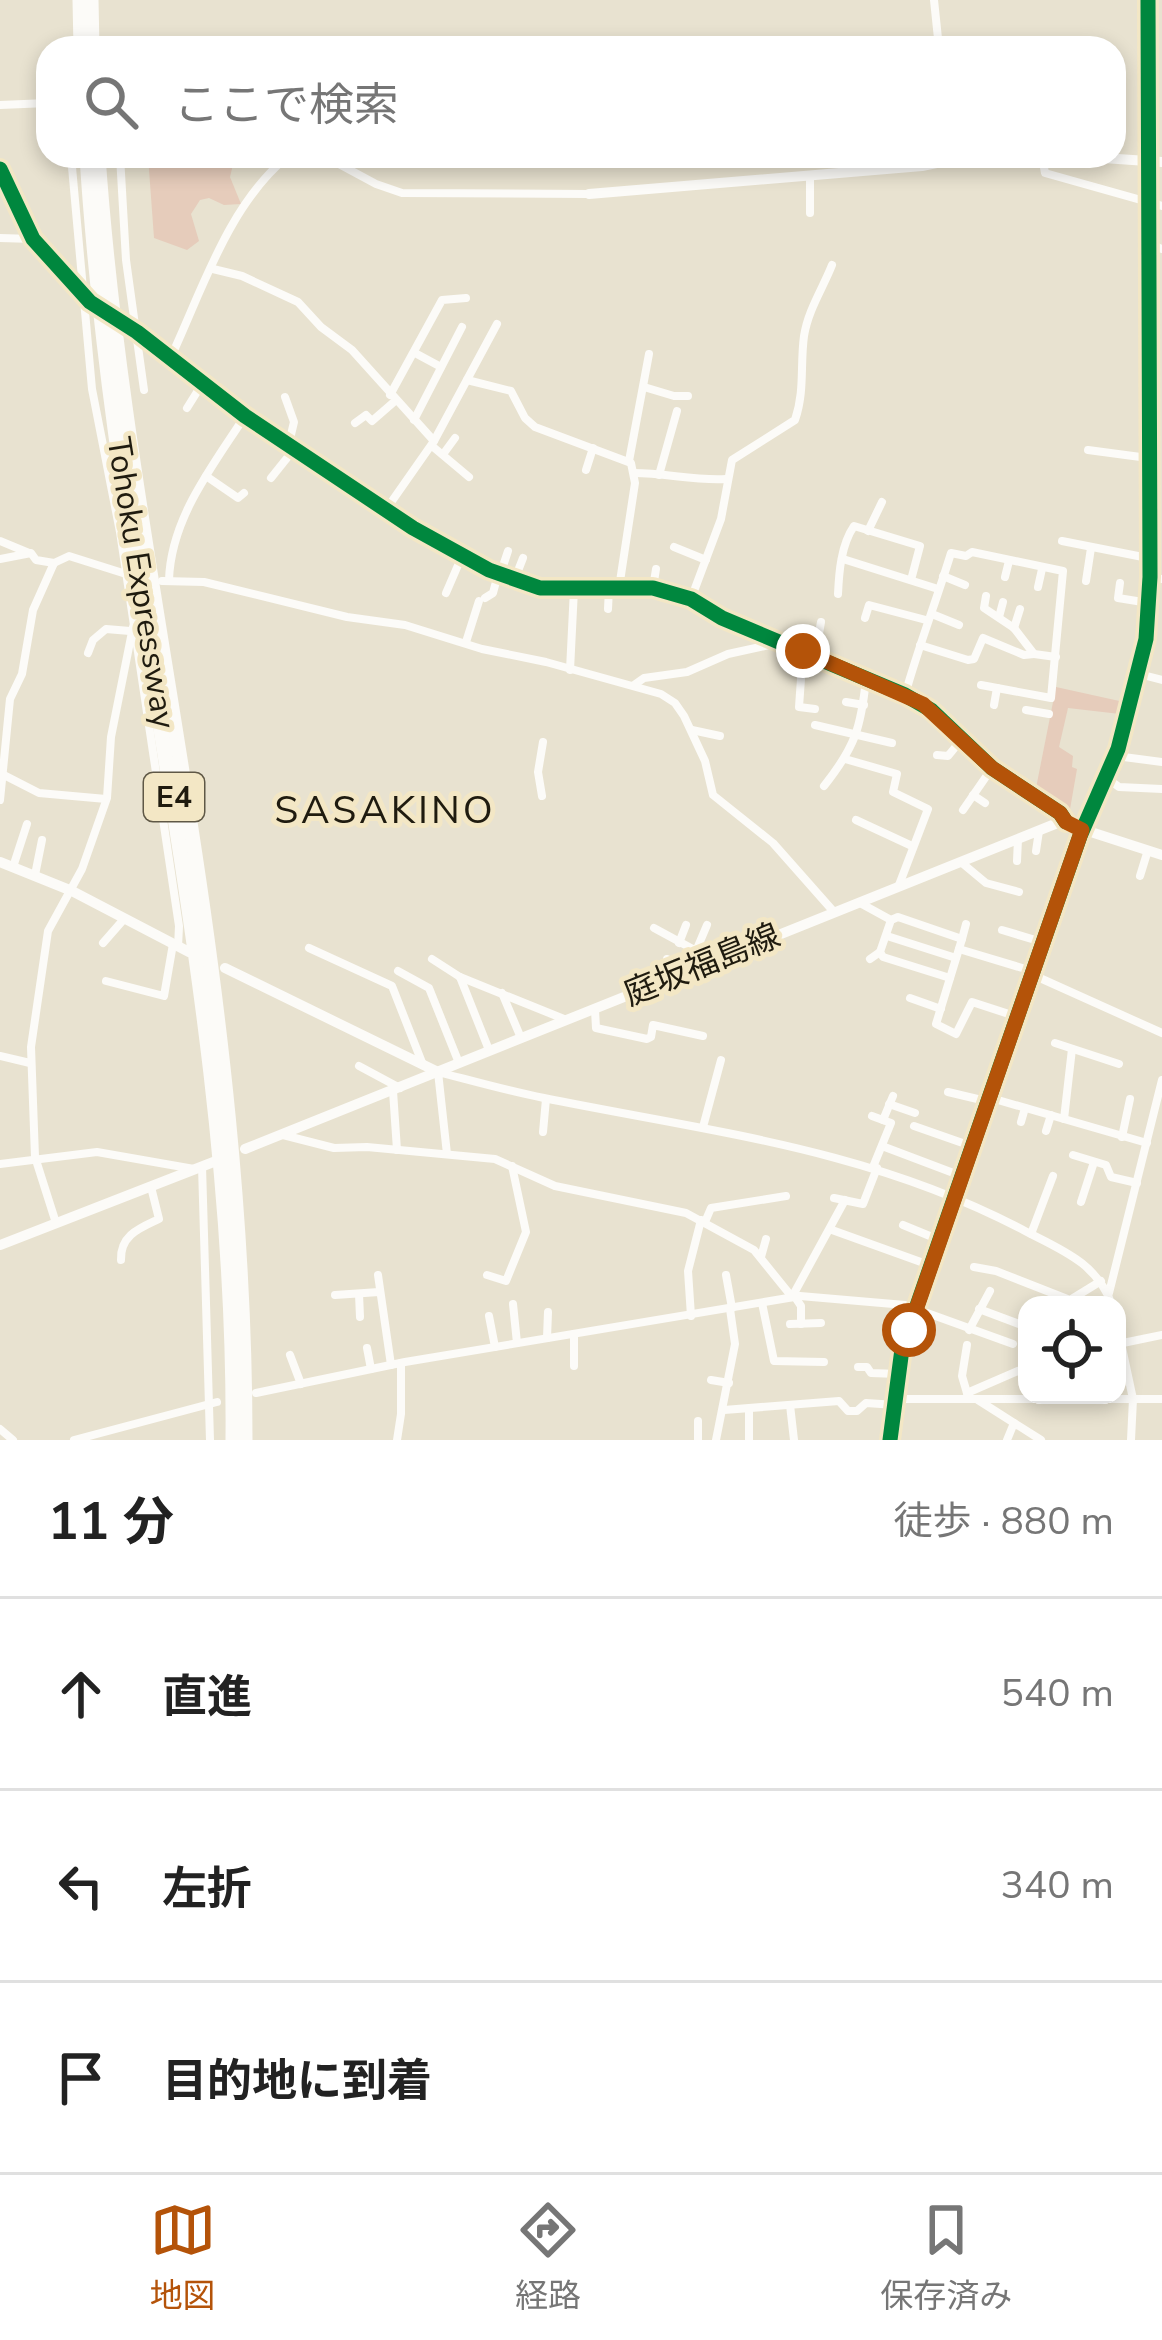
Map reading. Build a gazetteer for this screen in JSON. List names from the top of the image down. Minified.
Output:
{"streets":{"highway":["Tohoku Expressway","E4"],"street":["庭坂福島線"]},"districts":["SASAKINO"],"page":{"search":"ここで検索","heading":["11 分","徒歩 · 880 m"],"list":[["直進","540 m"],["左折","340 m"],"目的地に到着"],"nav":["地図","経路","保存済み"]}}
